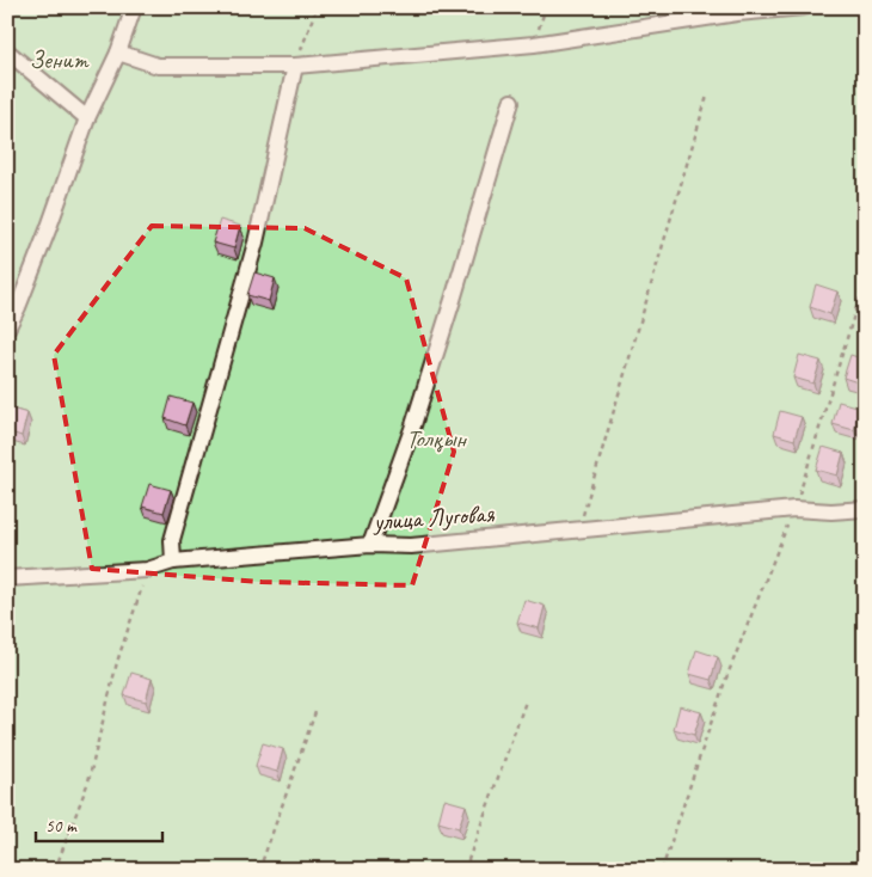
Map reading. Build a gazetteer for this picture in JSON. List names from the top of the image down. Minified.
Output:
{"streets":{"street":["улица Луговая"]},"parks":["Зенит","Толқын"],"scale_bar":"50 m"}
